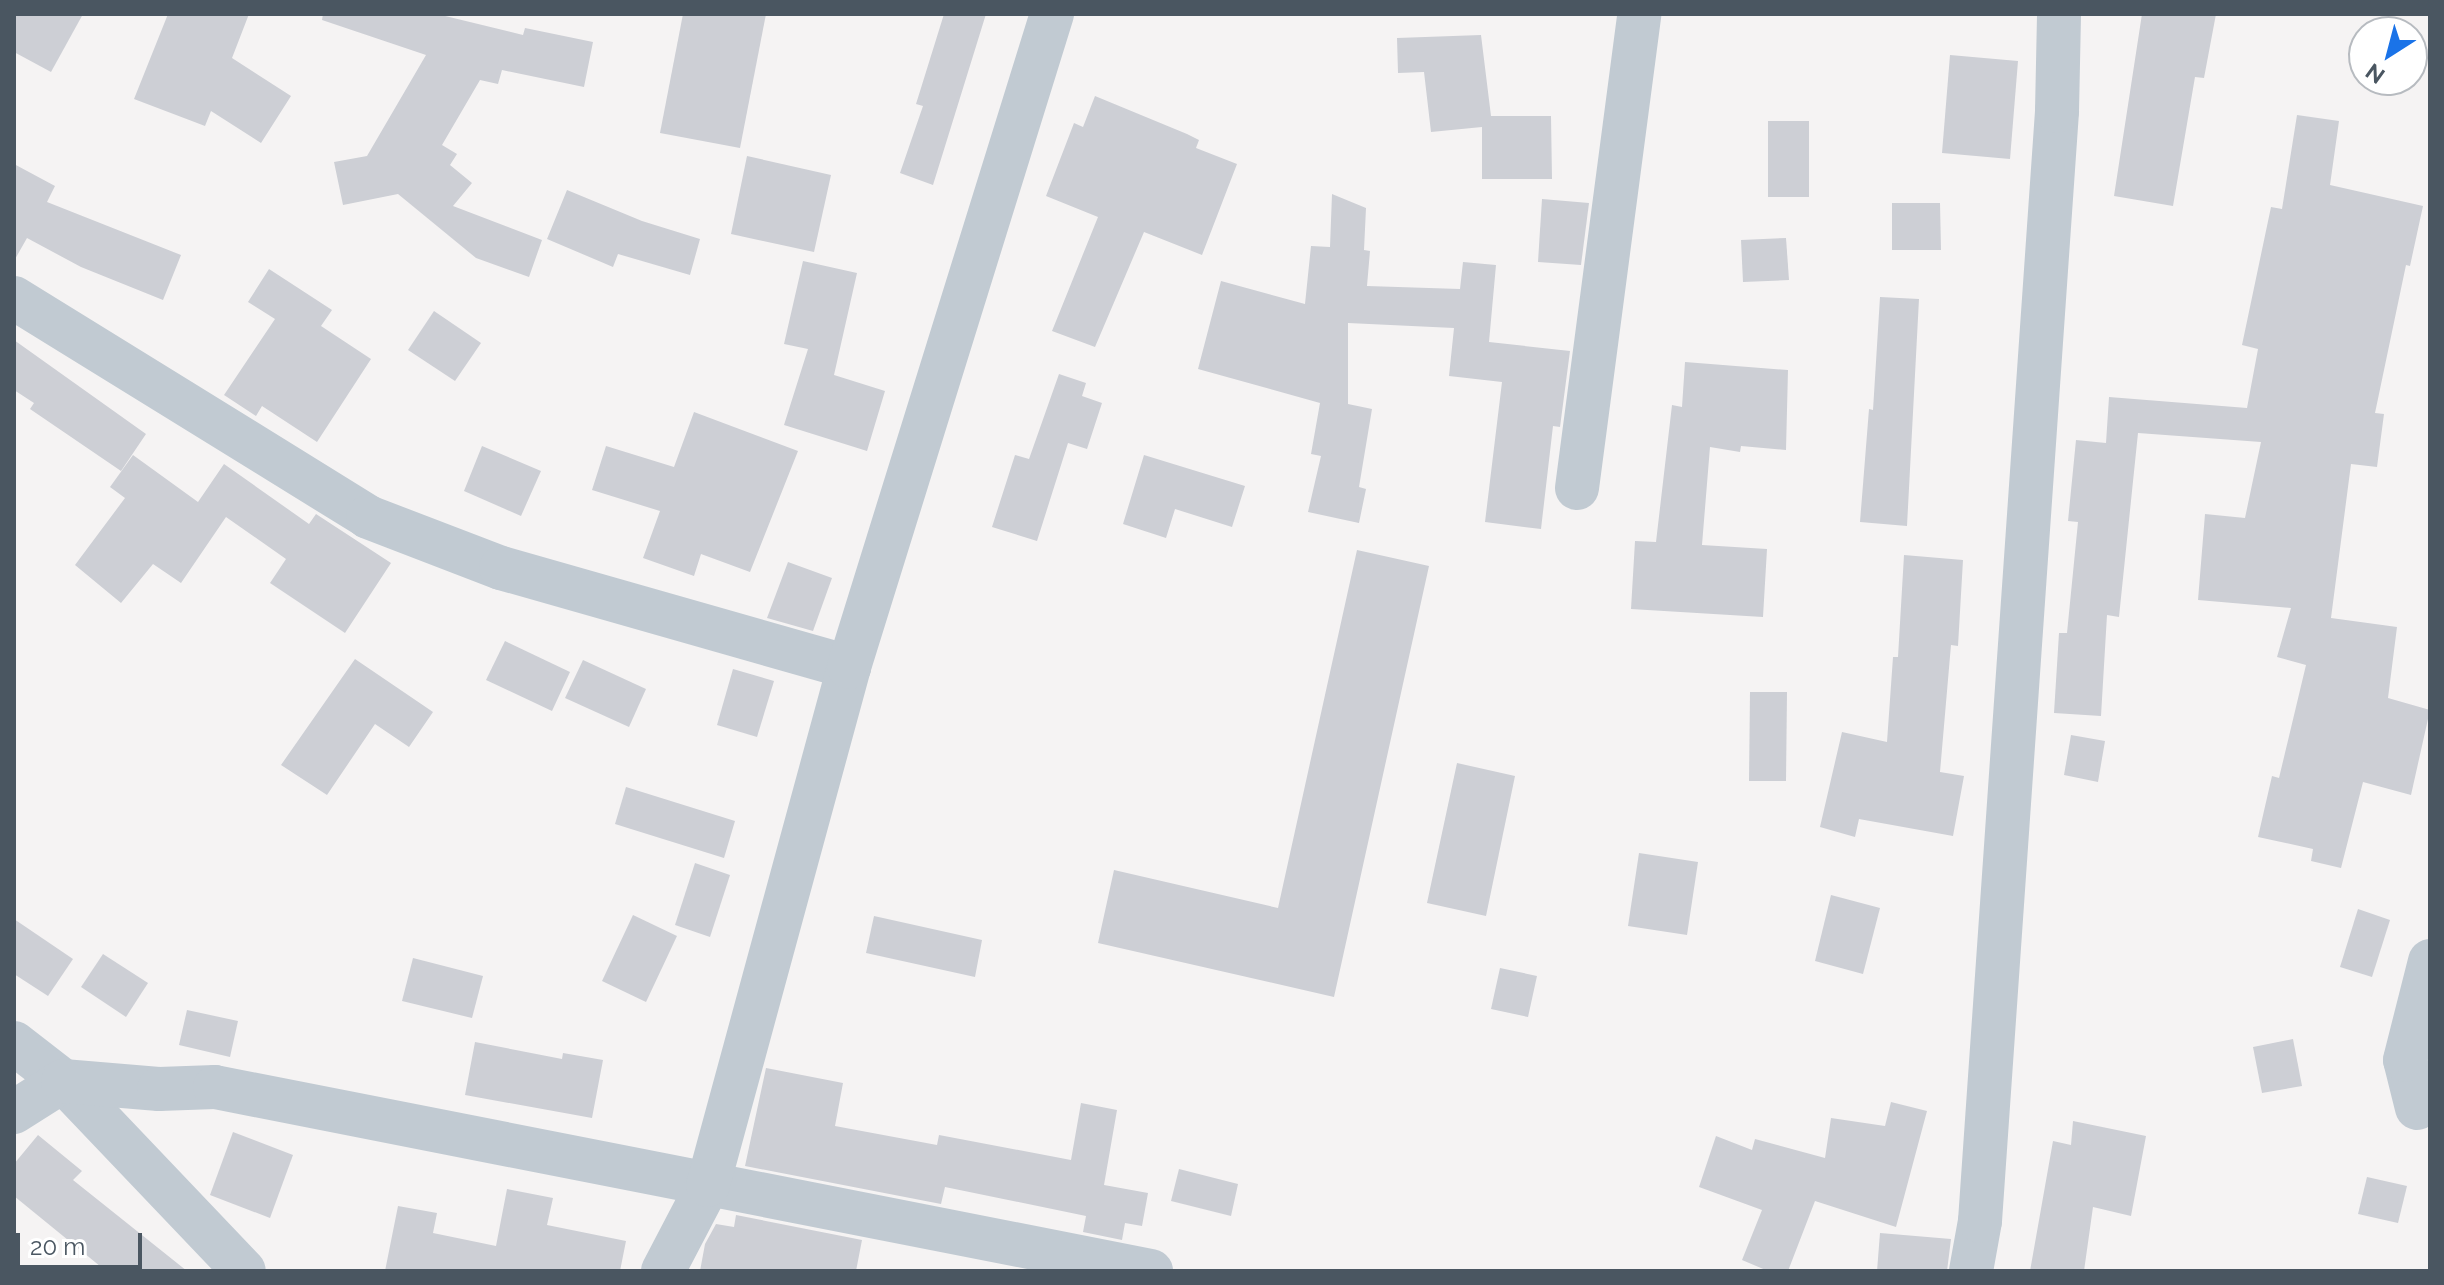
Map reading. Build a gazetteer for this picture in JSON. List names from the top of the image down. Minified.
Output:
{"scale_bar":"20 m","north":"bottom left"}
